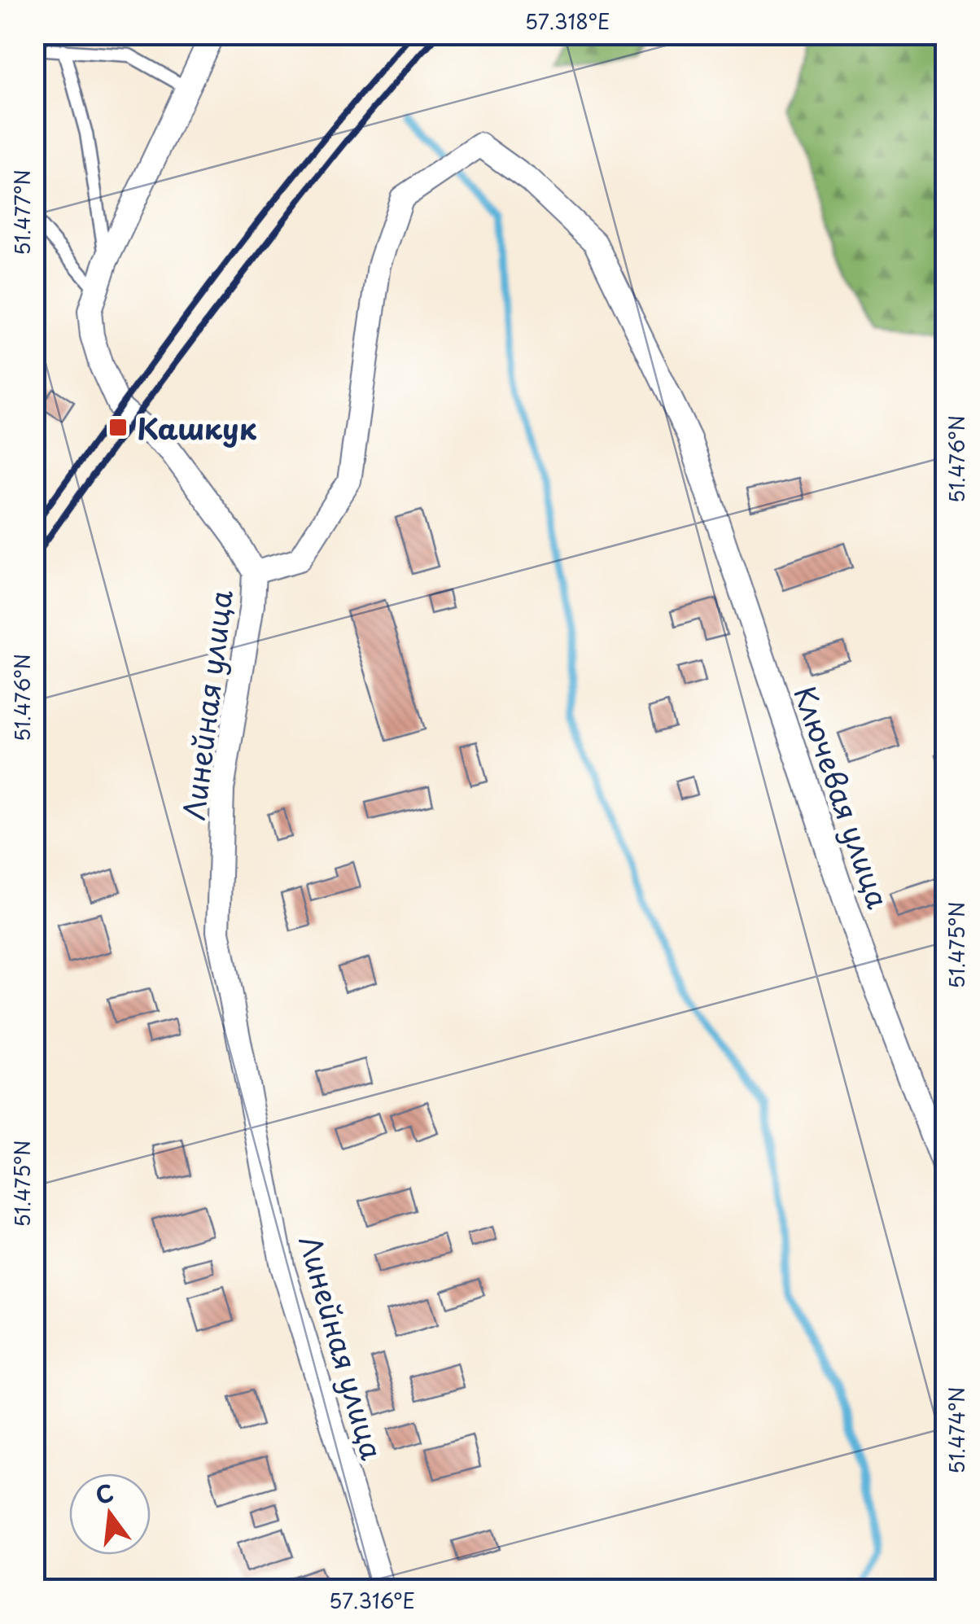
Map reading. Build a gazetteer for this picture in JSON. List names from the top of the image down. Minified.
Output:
{"streets":{"street":["Линейная улица","Ключевая улица"]},"crossings":[["Линейная улица","Ключевая улица"]],"places":{"transit":["Кашкук"]},"north":"top","coordinates":["57.318°E","51.477°N","51.476°N","51.475°N","51.474°N","57.316°E"]}
